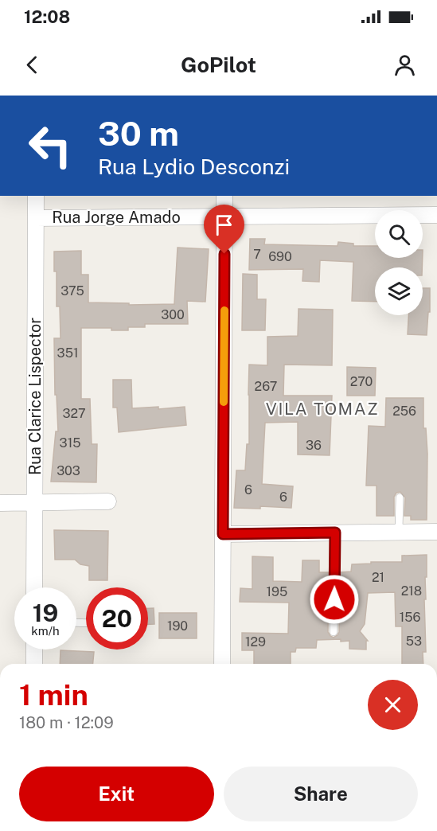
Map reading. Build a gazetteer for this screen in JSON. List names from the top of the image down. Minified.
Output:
{"streets":{"street":["Rua Jorge Amado","Rua Clarice Lispector"]},"crossings":[["Rua Jorge Amado","Rua Clarice Lispector"]],"districts":["VILA TOMAZ"],"house_numbers":["7","690","375","300","351","270","267","256","327","315","36","303","6","6","21","218","195","156","190","53","129"],"page":{"status":"12:08","header":"GoPilot","turn":["30 m","Rua Lydio Desconzi"],"speed":"19 km/h","limit":"20","heading":["1 min","180 m · 12:09"],"buttons":["Exit","Share"]}}
